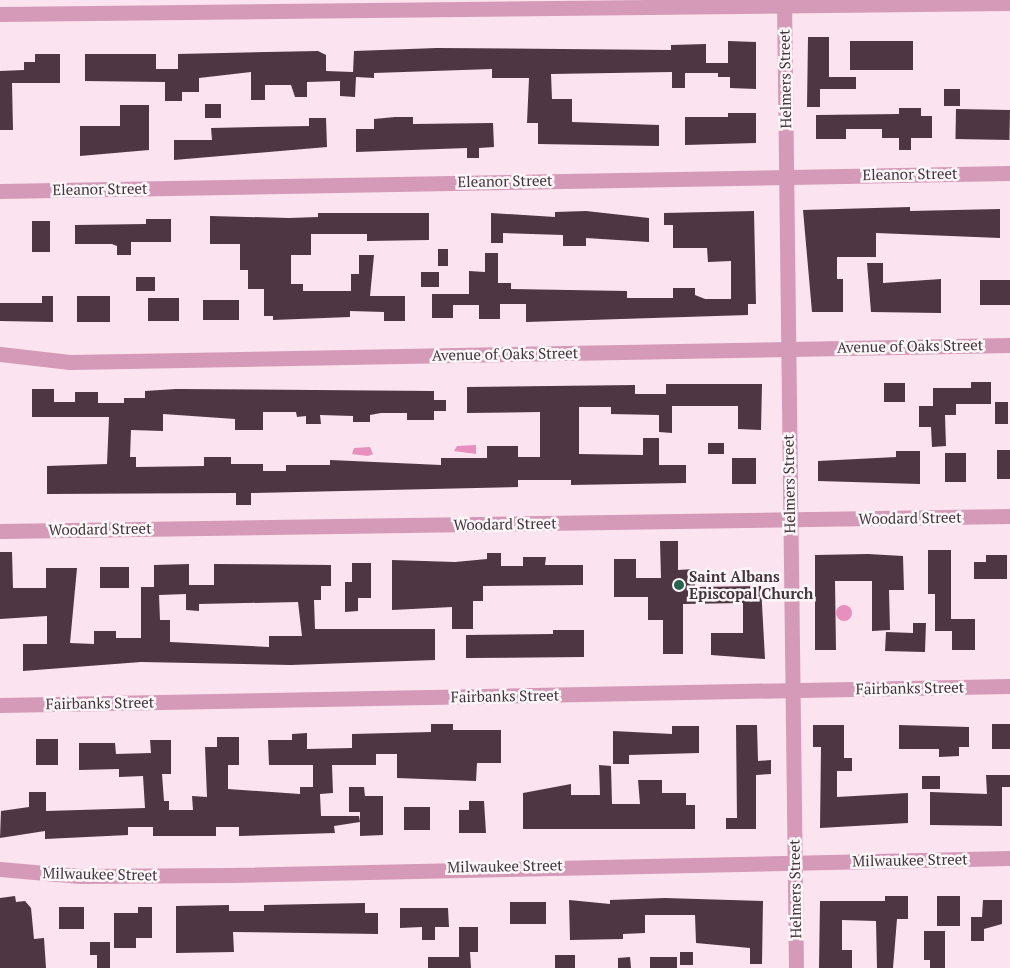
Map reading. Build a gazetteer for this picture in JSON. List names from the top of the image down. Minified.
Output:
{"streets":{"street":["Helmers Street","Eleanor Street","Avenue of Oaks Street","Woodard Street","Fairbanks Street","Milwaukee Street"]},"crossings":[["Helmers Street","Eleanor Street"],["Helmers Street","Avenue of Oaks Street"],["Helmers Street","Woodard Street"],["Helmers Street","Fairbanks Street"],["Helmers Street","Milwaukee Street"]],"places":["Saint Albans Episcopal Church"]}
